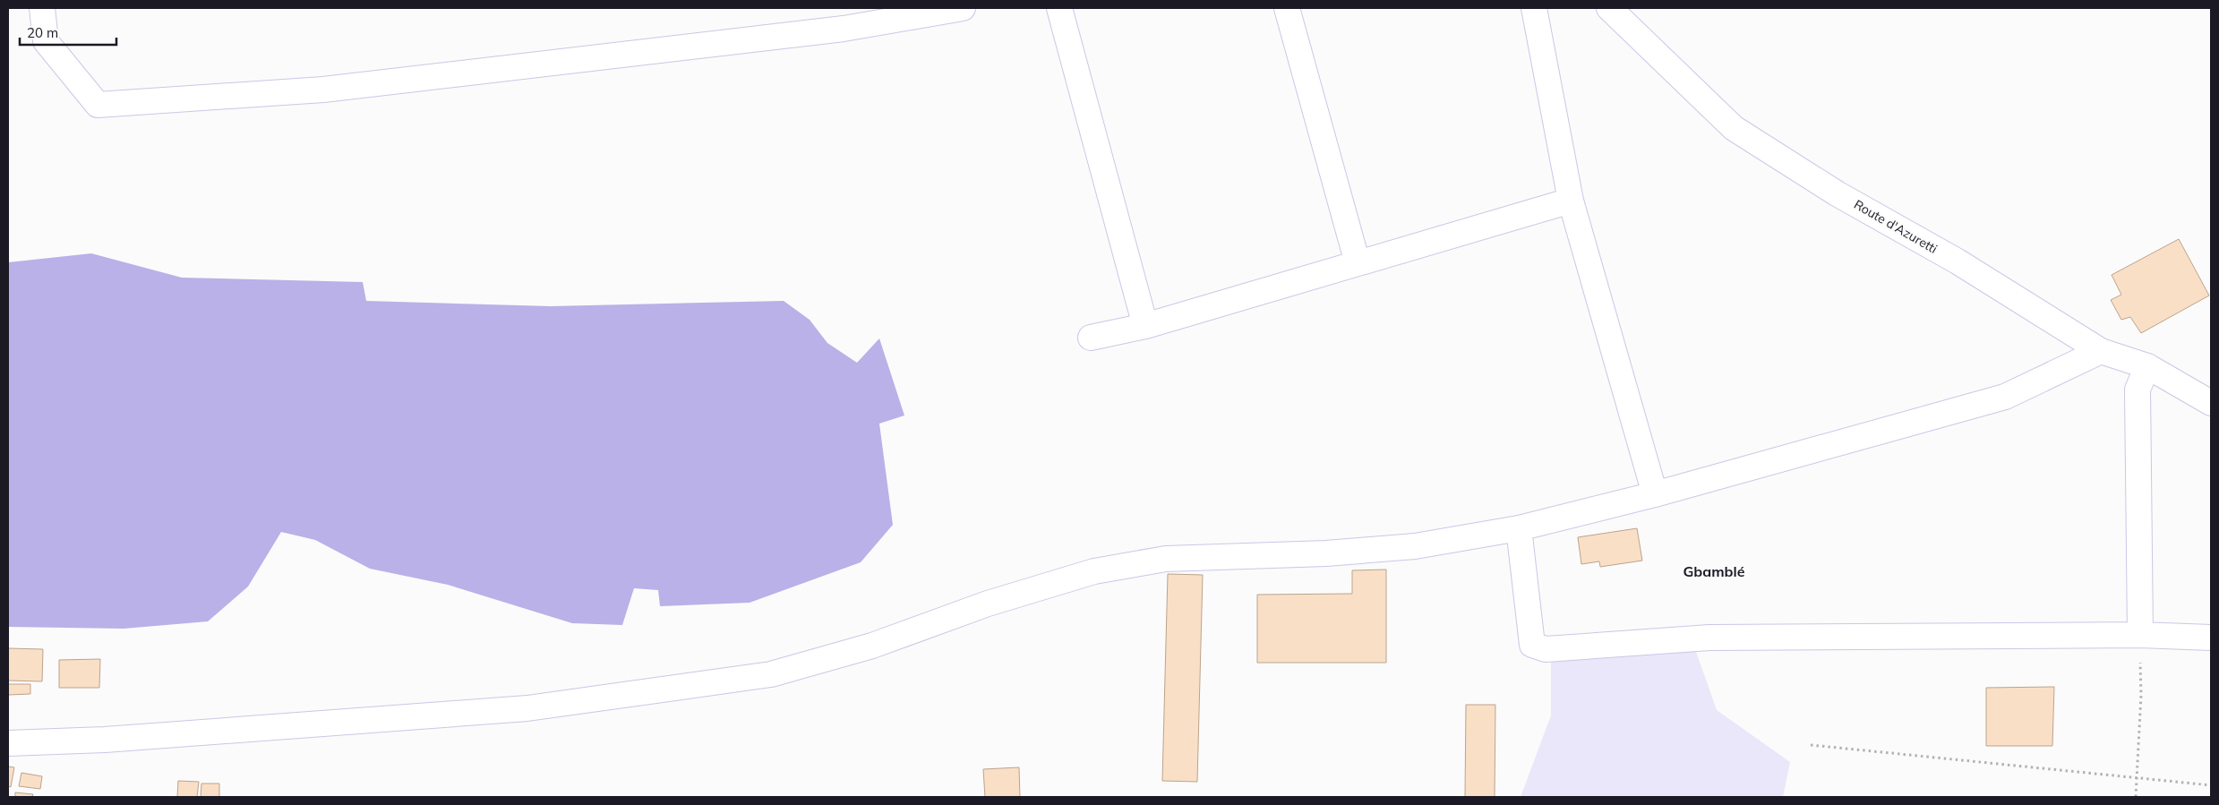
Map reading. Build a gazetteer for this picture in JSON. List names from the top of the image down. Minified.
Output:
{"streets":{"street":["Route d'Azuretti"]},"districts":["Gbamblé"],"scale_bar":"20 m"}
